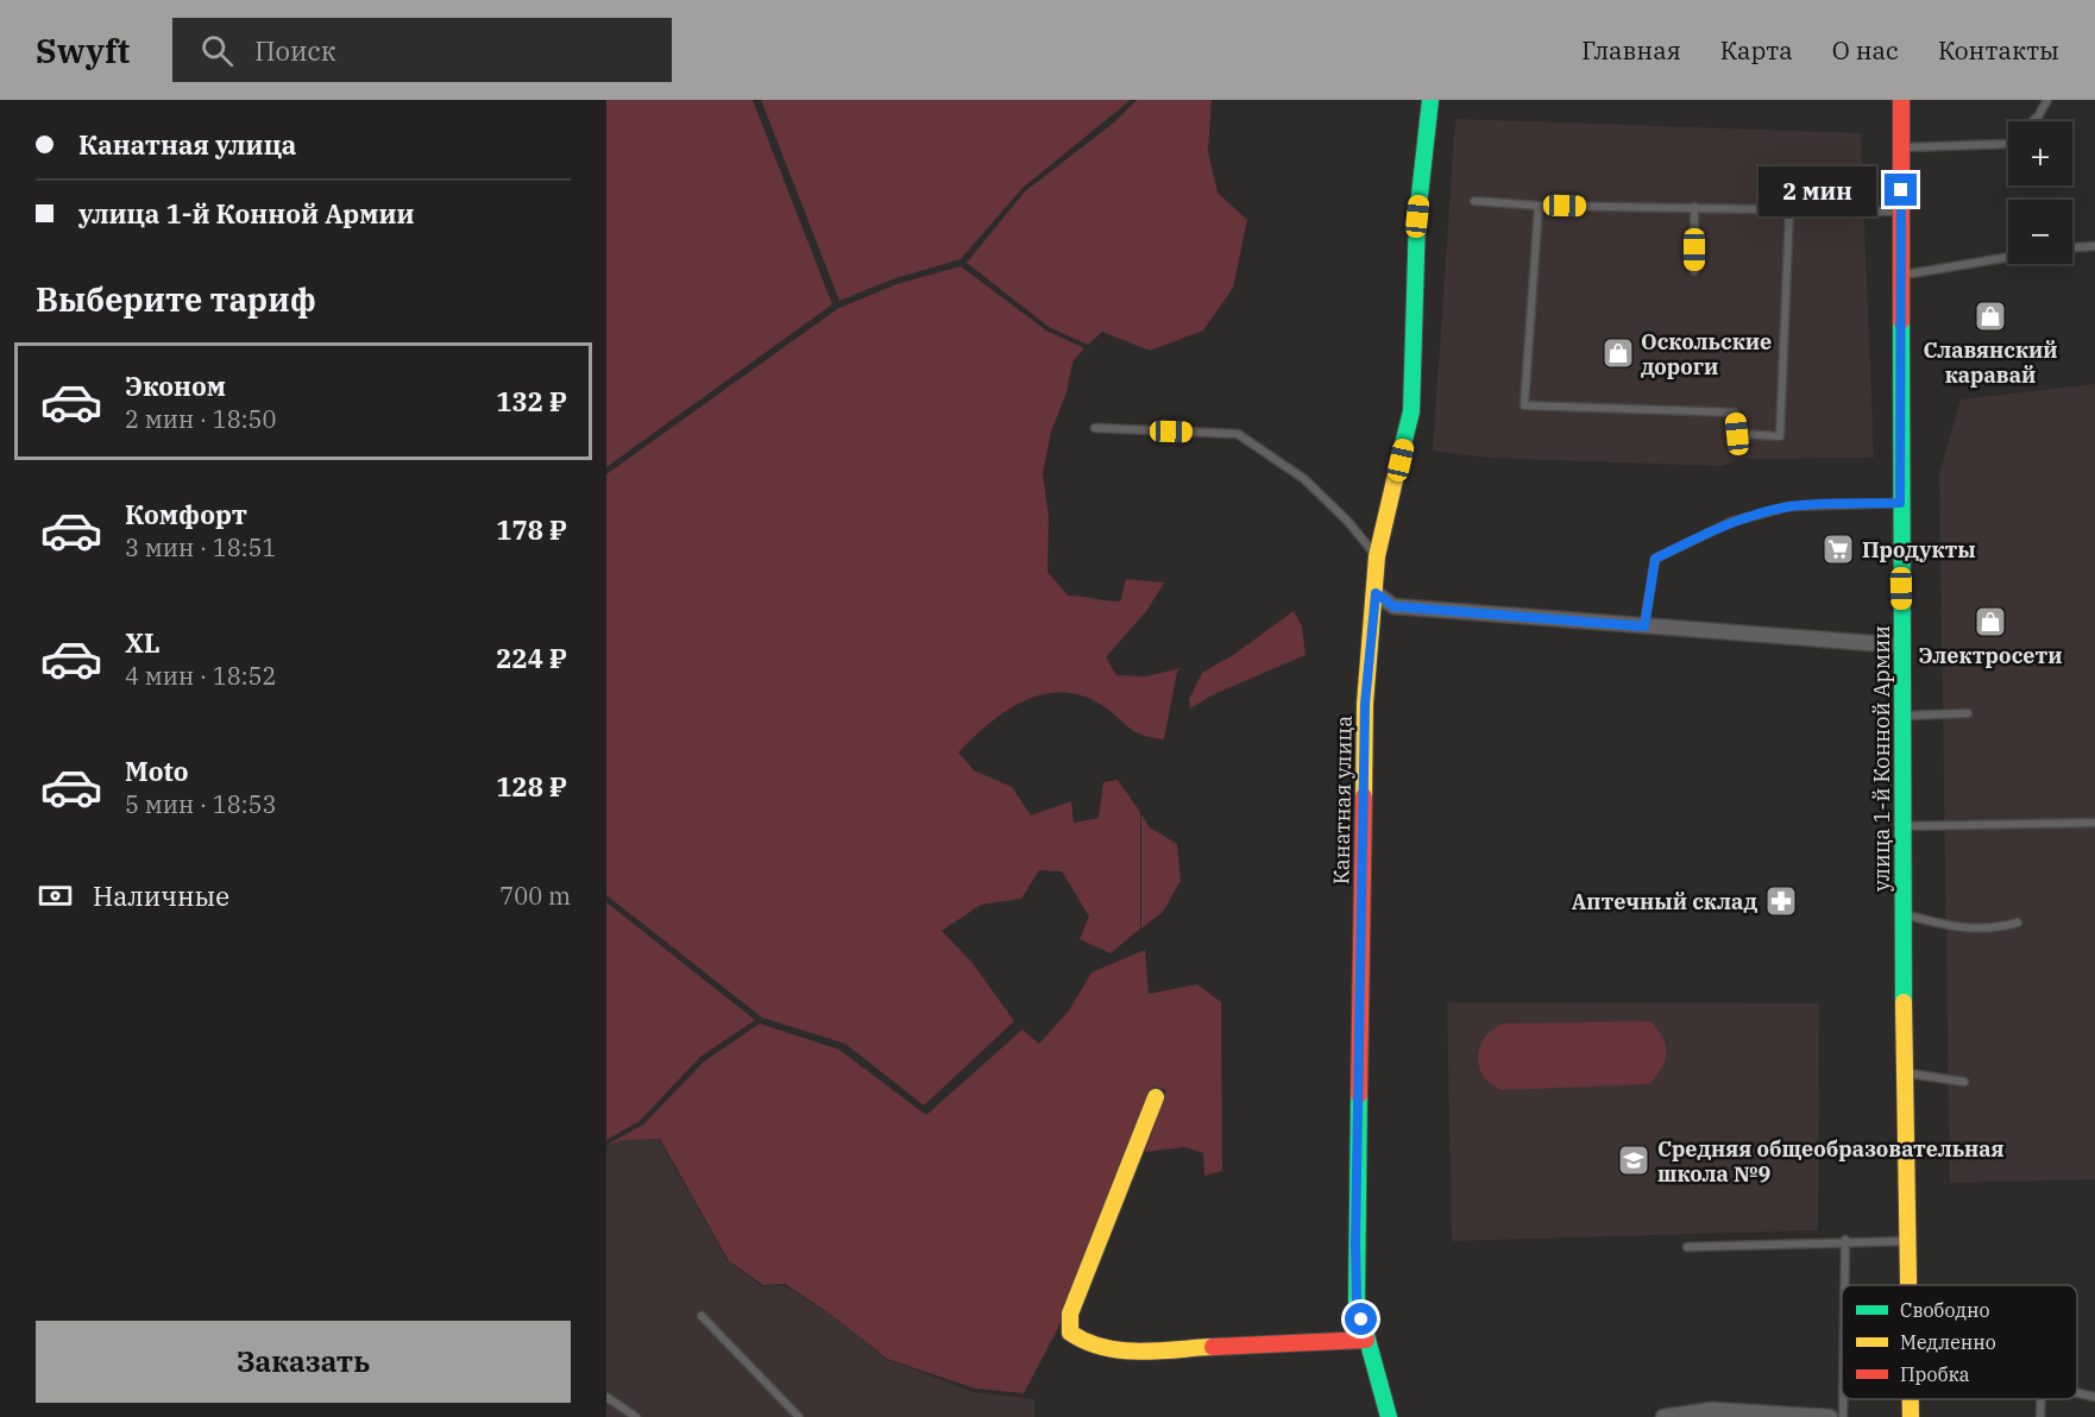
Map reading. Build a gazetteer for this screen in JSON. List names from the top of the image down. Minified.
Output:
{"streets":{"street":["улица 1-й Конной Армии","Канатная улица"]},"places":{"shop":["Славянский каравай","Оскольские дороги","Электросети"],"supermarket":["Продукты"],"pharmacy":["Аптечный склад"],"school or university":["Средняя общеобразовательная школа №9"]},"legend":["Свободно","Медленно","Пробка"],"page":{"header":"Swyft","search":"Поиск","nav":["Главная","Карта","О нас","Контакты"],"banner":["Канатная улица","улица 1-й Конной Армии"],"map_buttons":["+","−"],"bubble":"2 мин","heading":"Выберите тариф","list":[{"name":"Эконом","note":"2 мин · 18:50","value":"132 ₽"},{"name":"Комфорт","note":"3 мин · 18:51","value":"178 ₽"},{"name":"XL","note":"4 мин · 18:52","value":"224 ₽"},{"name":"Moto","note":"5 мин · 18:53","value":"128 ₽"}],"pay":["Наличные","700 m"],"buttons":"Заказать"}}
